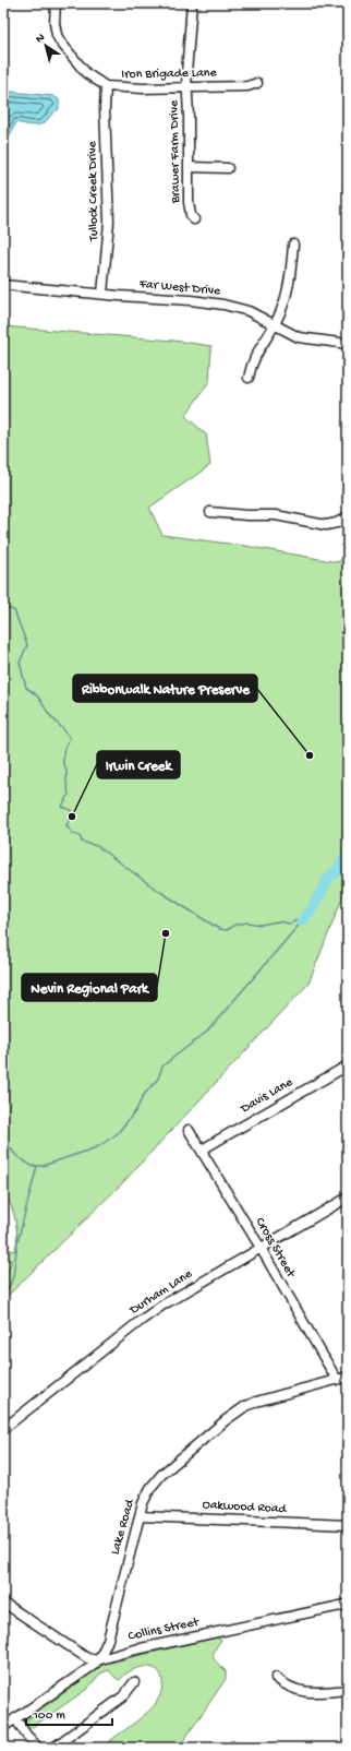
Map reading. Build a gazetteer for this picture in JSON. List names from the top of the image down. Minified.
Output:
{"streets":{"street":["Iron Brigade Lane","Brawer Farm Drive","Tullock Creek Drive","Far West Drive","Davis Lane","Cross Street","Durham Lane","Oakwood Road","Lake Road","Collins Street"]},"crossings":[["Iron Brigade Lane","Brawer Farm Drive"],["Iron Brigade Lane","Tullock Creek Drive"],["Tullock Creek Drive","Far West Drive"],["Davis Lane","Cross Street"],["Cross Street","Durham Lane"],["Cross Street","Lake Road"],["Oakwood Road","Lake Road"],["Lake Road","Collins Street"]],"places":["Ribbonwalk Nature Preserve","Irwin Creek","Nevin Regional Park"],"scale_bar":"100 m","north":"top left"}
